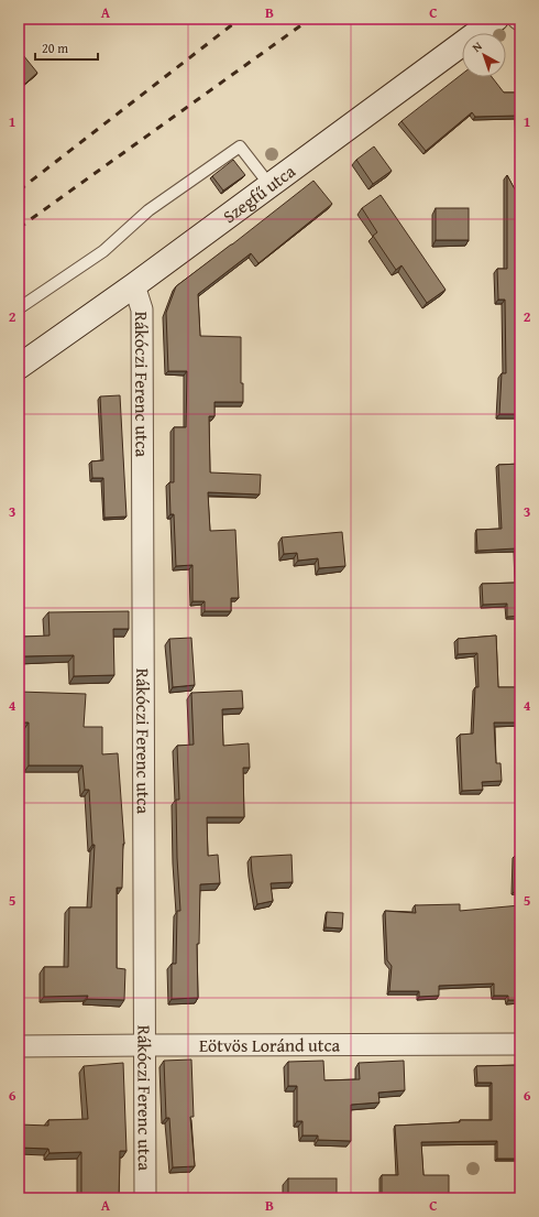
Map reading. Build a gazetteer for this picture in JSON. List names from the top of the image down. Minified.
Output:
{"streets":{"street":["Szegfű utca","Rákóczi Ferenc utca","Eötvös Loránd utca"]},"crossings":[["Szegfű utca","Rákóczi Ferenc utca"],["Rákóczi Ferenc utca","Eötvös Loránd utca"]],"scale_bar":"20 m","north":"top left","grid":{"columns":["A","B","C"],"rows":["1","2","3","4","5","6"]}}
